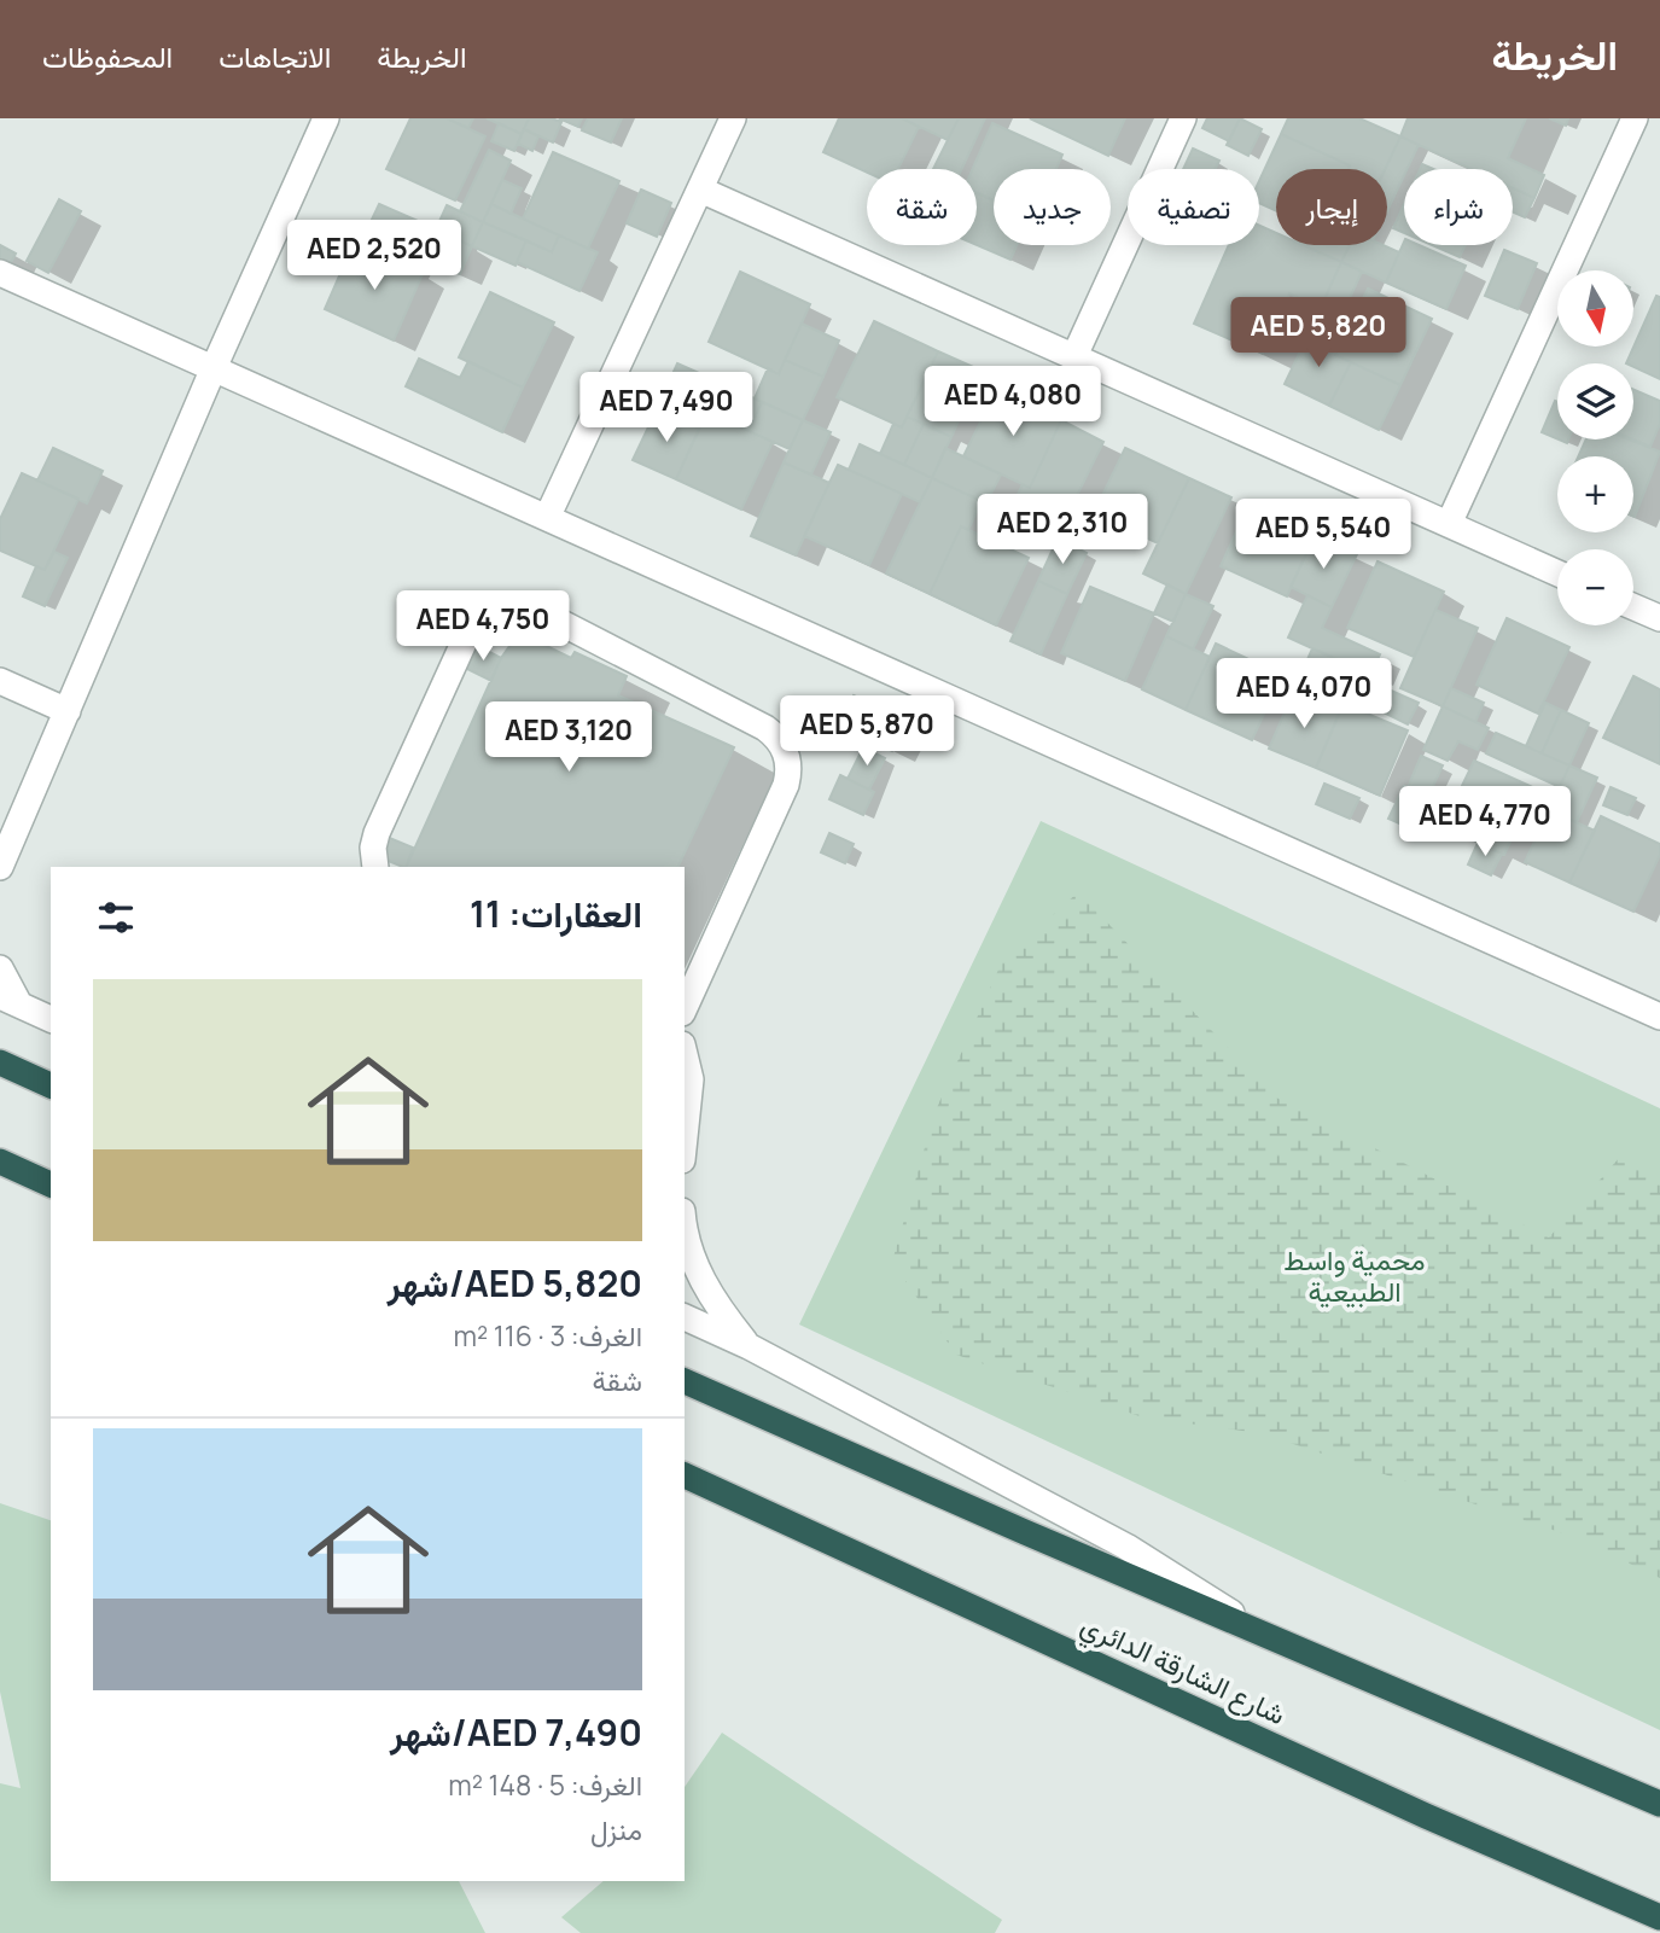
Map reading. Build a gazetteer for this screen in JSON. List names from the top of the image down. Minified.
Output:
{"streets":{"highway":["شارع الشارقة الدائري"]},"parks":["محمية واسط الطبيعية"],"north":"bottom","page":{"header":"الخريطة","nav":["الخريطة","الاتجاهات","المحفوظات"],"chip":["شراء","إيجار","تصفية","جديد","شقة"],"price":["AED 2,520","AED 5,820","AED 4,080","AED 7,490","AED 2,310","AED 5,540","AED 4,750","AED 4,070","AED 5,870","AED 3,120","AED 4,770"],"map_buttons":["+","−"],"heading":"العقارات: 11","list":[{"name":"AED 5,820/شهر","note":"الغرف: 3 · 116 m² · شقة"},{"name":"AED 7,490/شهر","note":"الغرف: 5 · 148 m² · منزل"}]}}
